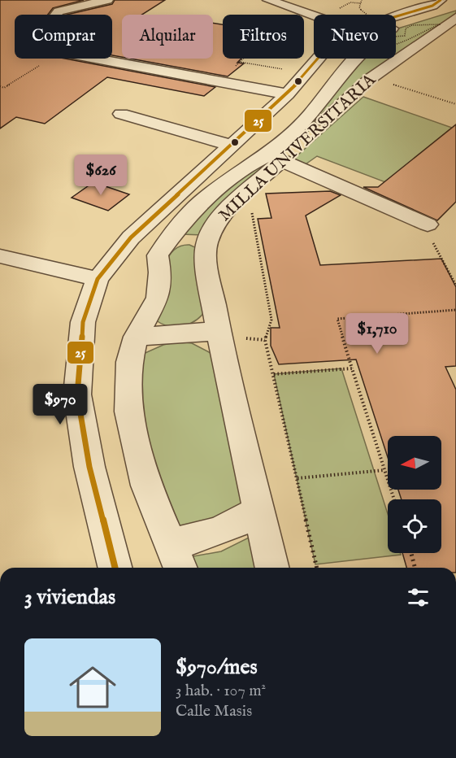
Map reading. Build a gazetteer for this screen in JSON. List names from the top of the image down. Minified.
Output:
{"streets":{"street":["MILLA UNIVERSITARIA"]},"lines":["transit line 25"],"north":"left","page":{"chip":["Comprar","Alquilar","Filtros","Nuevo"],"price":["$626","$1,710","$970"],"heading":"3 viviendas","list":[{"name":"$970/mes","note":"3 hab. · 107 m² · Calle Masis"}]}}
